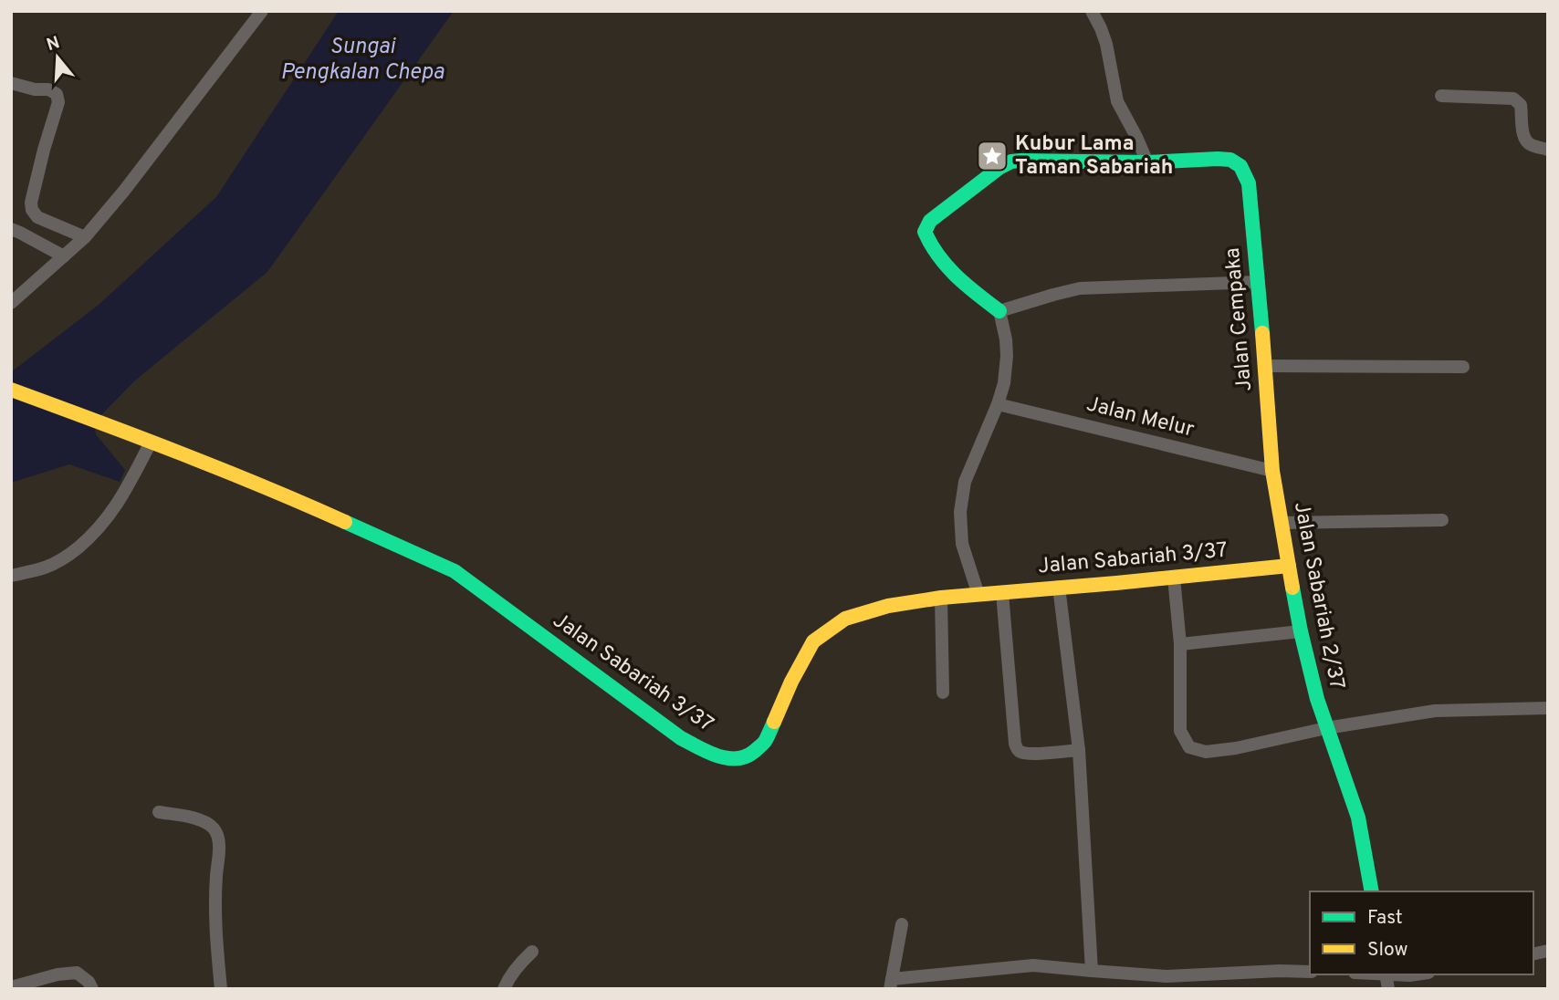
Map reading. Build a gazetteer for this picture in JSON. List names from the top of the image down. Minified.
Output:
{"streets":{"street":["Jalan Cempaka","Jalan Melur","Jalan Sabariah 3/37","Jalan Sabariah 2/37"]},"crossings":[["Jalan Cempaka","Jalan Melur"],["Jalan Cempaka","Jalan Sabariah 2/37"],["Jalan Melur","Jalan Sabariah 2/37"],["Jalan Sabariah 3/37","Jalan Sabariah 2/37"]],"water":["Sungai Pengkalan Chepa"],"places":{"place":["Kubur Lama Taman Sabariah"]},"legend":["Fast","Slow"],"north":"top"}
